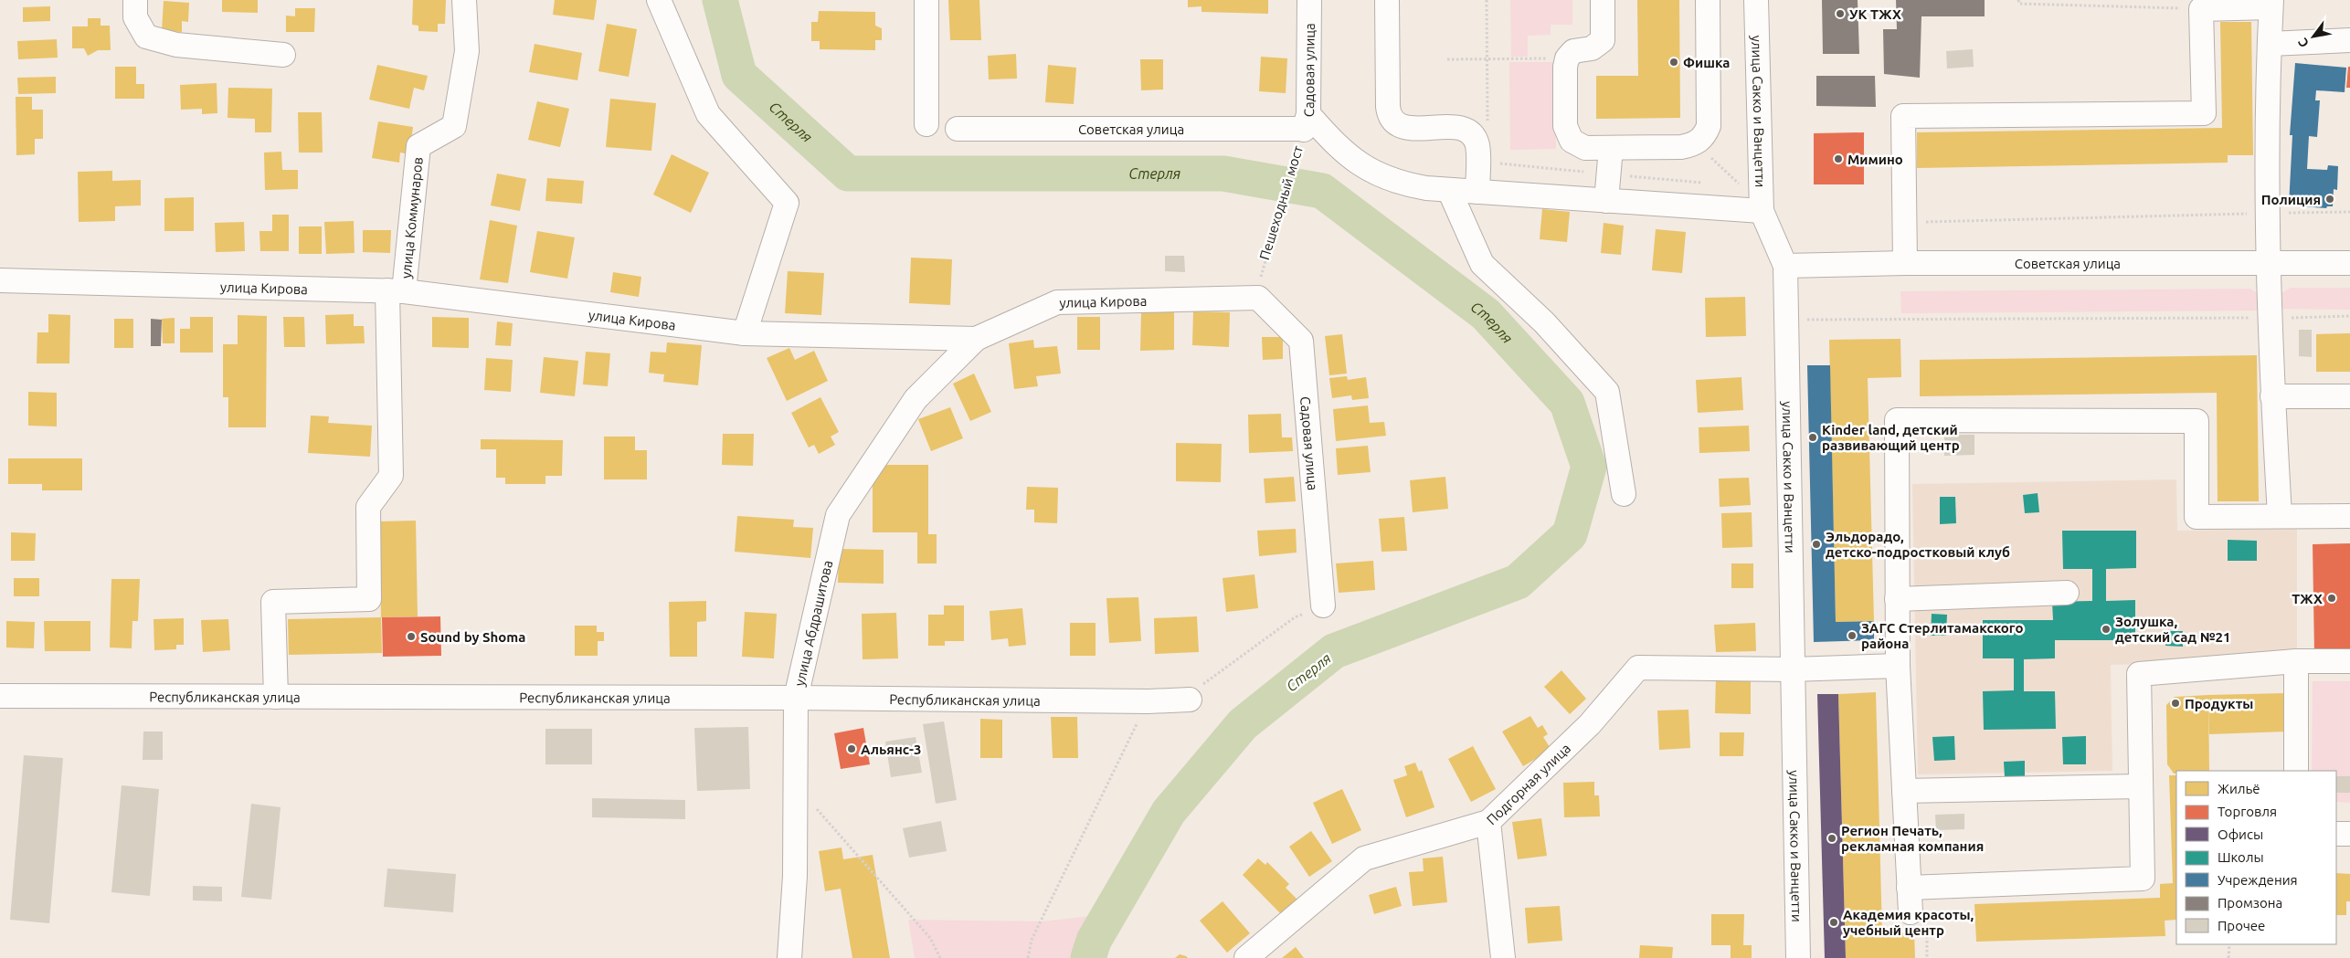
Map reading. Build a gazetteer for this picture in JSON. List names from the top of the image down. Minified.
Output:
{"streets":{"street":["Садовая улица","улица Сакко и Ванцетти","Советская улица","улица Коммунаров","улица Кирова","улица Абдрашитова","Республиканская улица","Подгорная улица"],"path":["Пешеходный мост"]},"crossings":[["Садовая улица","Советская улица"],["Садовая улица","Пешеходный мост"],["Садовая улица","улица Кирова"],["улица Сакко и Ванцетти","Советская улица"],["улица Сакко и Ванцетти","Подгорная улица"],["Советская улица","Пешеходный мост"],["улица Коммунаров","улица Кирова"],["улица Коммунаров","Республиканская улица"],["улица Кирова","улица Абдрашитова"],["улица Абдрашитова","Республиканская улица"]],"water":["Стерля"],"places":["УК ТЖХ","Фишка","Мимино","Полиция","Kinder land, детский развивающий центр","Эльдорадо, детско-подростковый клуб","ТЖХ","Золушка, детский сад №21","ЗАГС Стерлитамакского района","Sound by Shoma","Продукты","Альянс-3","Регион Печать, рекламная компания","Академия красоты, учебный центр"],"legend":["Жильё","Торговля","Офисы","Школы","Учреждения","Промзона","Прочее"],"north":"bottom left"}
